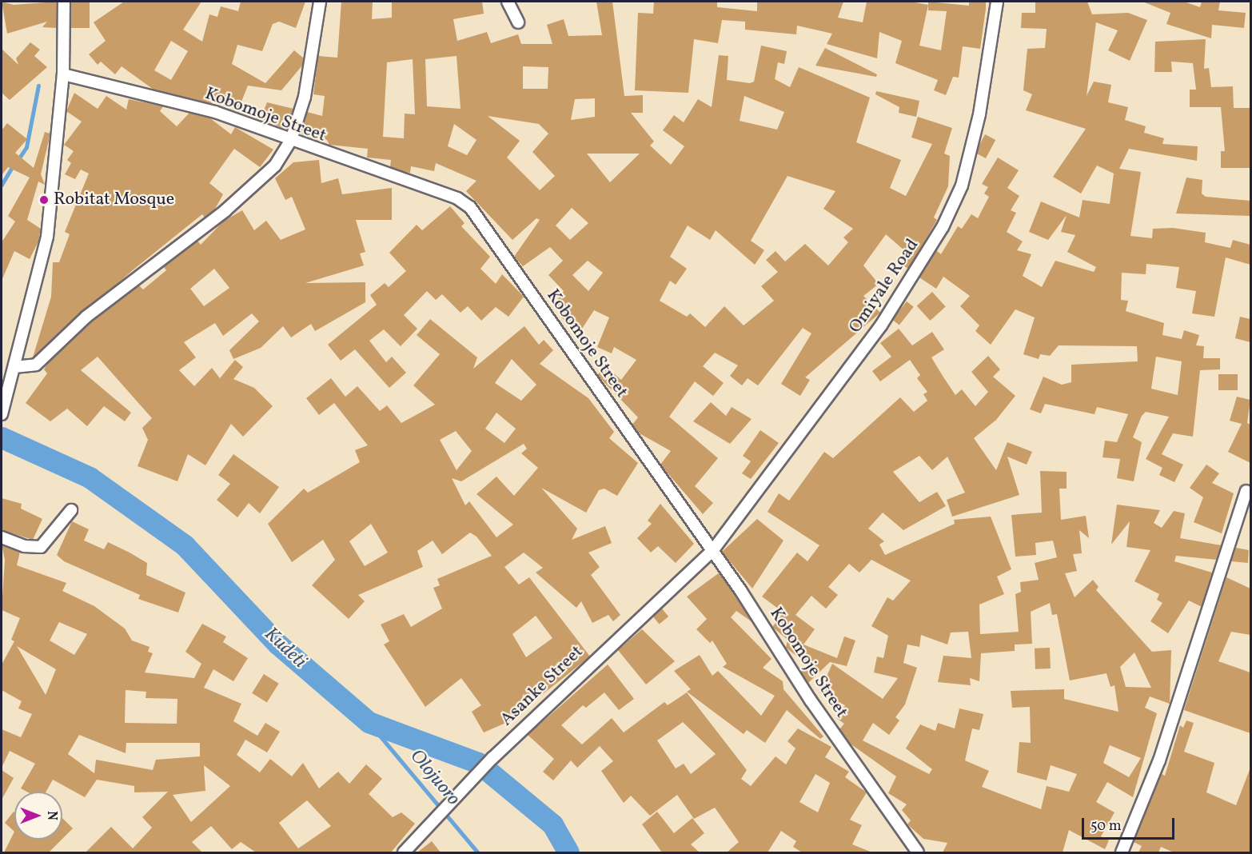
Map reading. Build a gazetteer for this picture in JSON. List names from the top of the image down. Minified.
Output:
{"streets":{"street":["Kobomoje Street","Omiyale Road","Asanke Street"]},"crossings":[["Kobomoje Street","Omiyale Road"],["Kobomoje Street","Asanke Street"],["Omiyale Road","Asanke Street"]],"water":["Kudeti","Olojuoro"],"places":["Robitat Mosque"],"scale_bar":"50 m","north":"right"}
